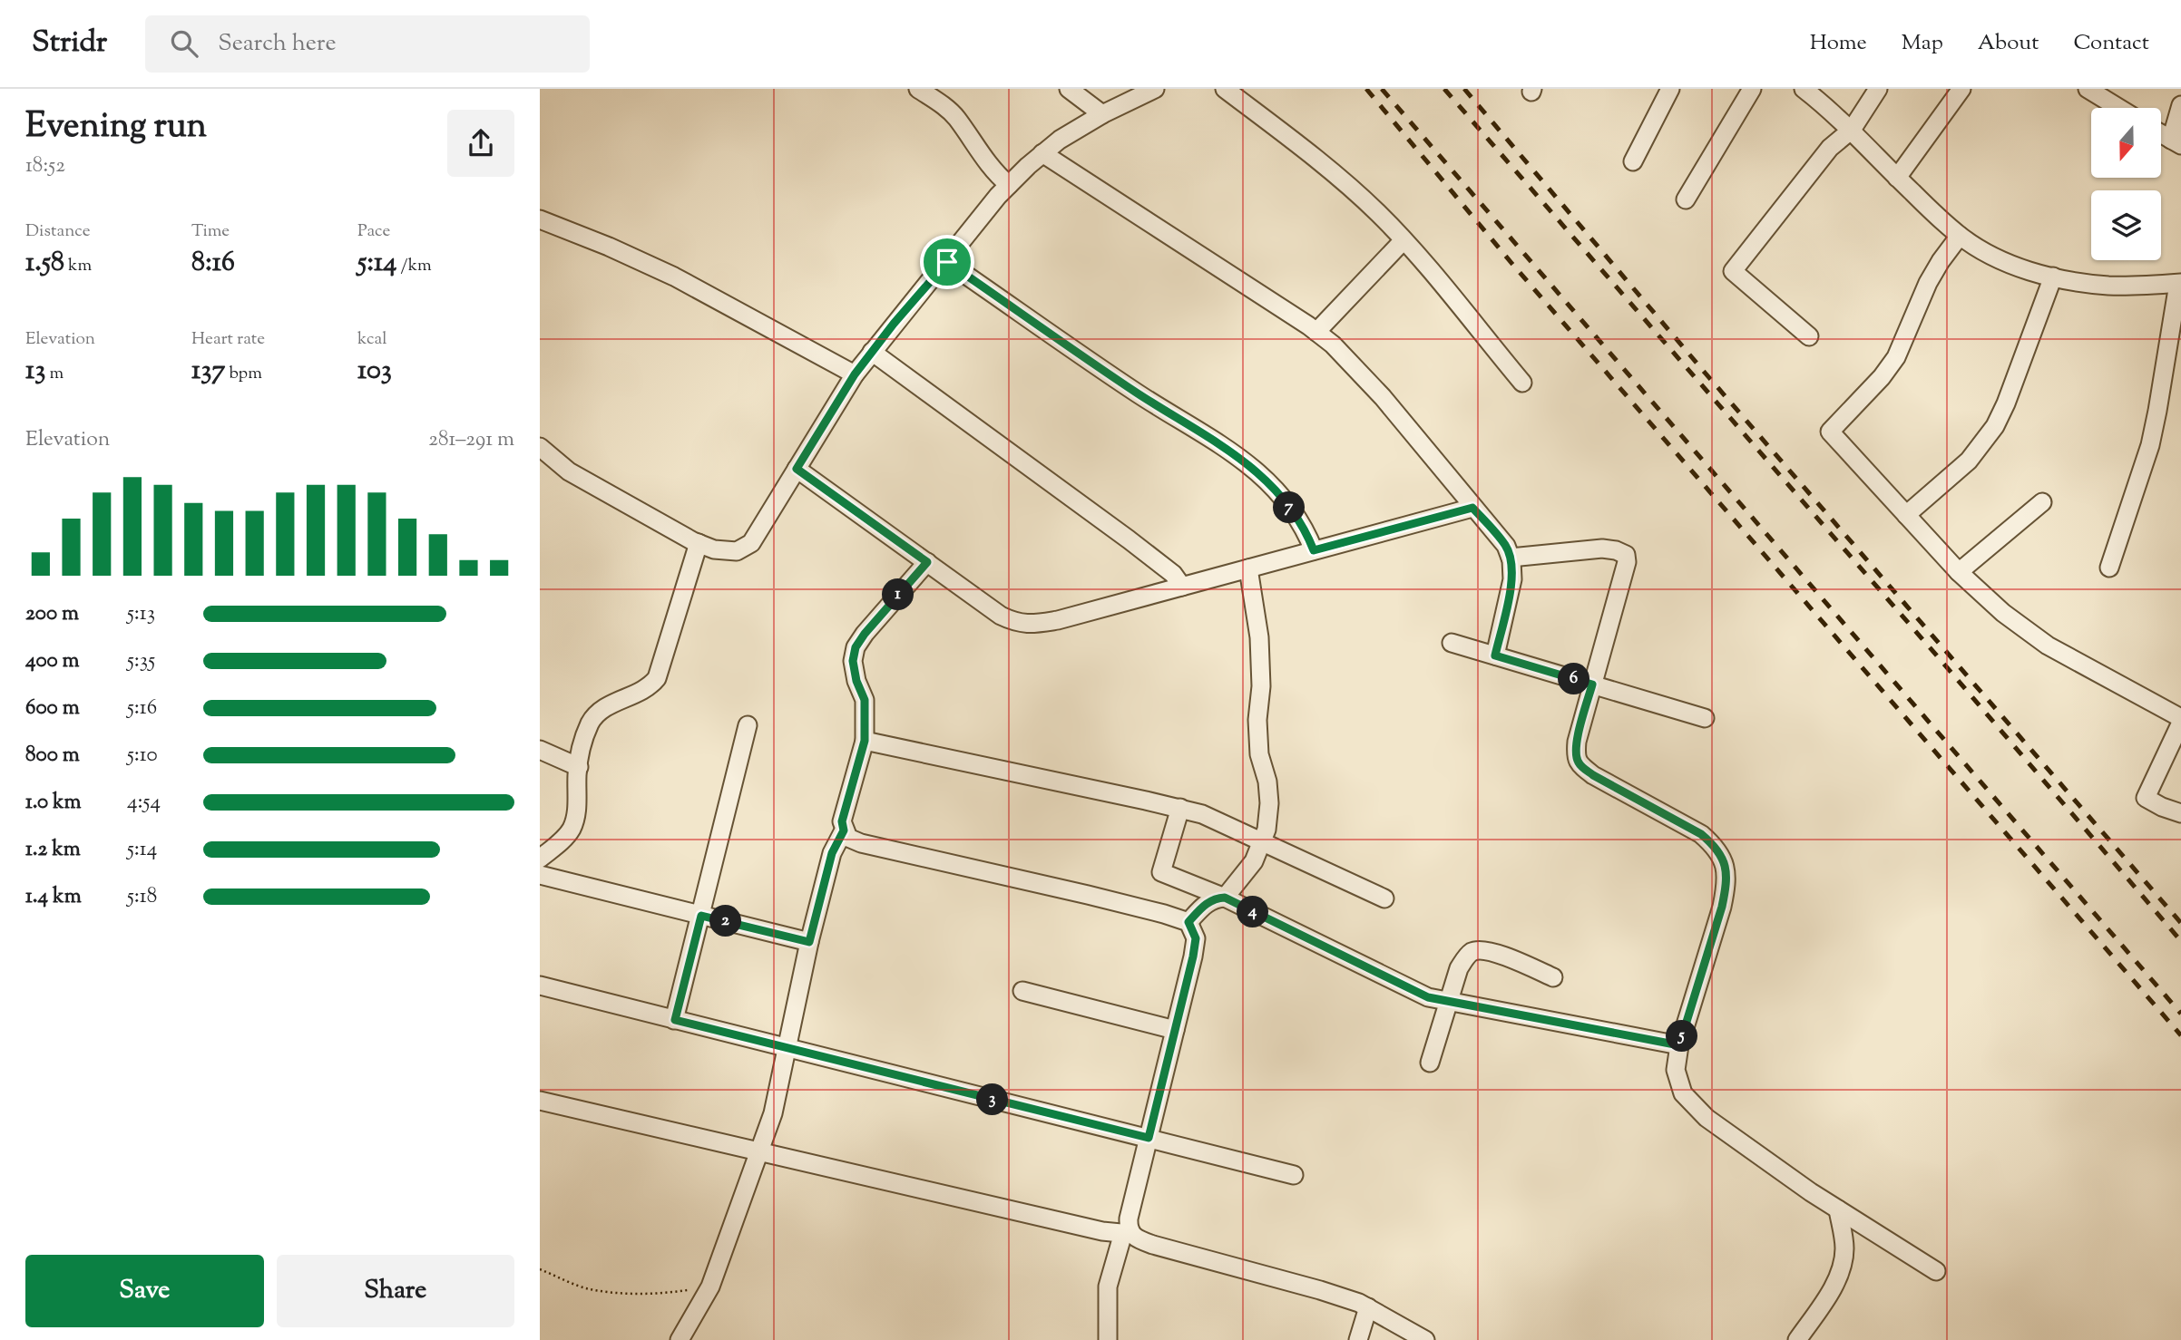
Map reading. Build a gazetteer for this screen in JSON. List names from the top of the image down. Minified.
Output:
{"north":"bottom","page":{"header":"Stridr","search":"Search here","nav":["Home","Map","About","Contact"],"heading":["Evening run","18:52"],"stats":[["Distance","1.58 km"],["Time","8:16"],["Pace","5:14 /km"],["Elevation","13 m"],["Heart rate","137 bpm"],["kcal","103"]],"chart":["Elevation","281–291 m"],"pins":["7","1","6","4","2","5","3"],"list":[{"name":"200 m","note":"5:13"},{"name":"400 m","note":"5:35"},{"name":"600 m","note":"5:16"},{"name":"800 m","note":"5:10"},{"name":"1.0 km","note":"4:54"},{"name":"1.2 km","note":"5:14"},{"name":"1.4 km","note":"5:18"}],"buttons":["Save","Share"]}}
